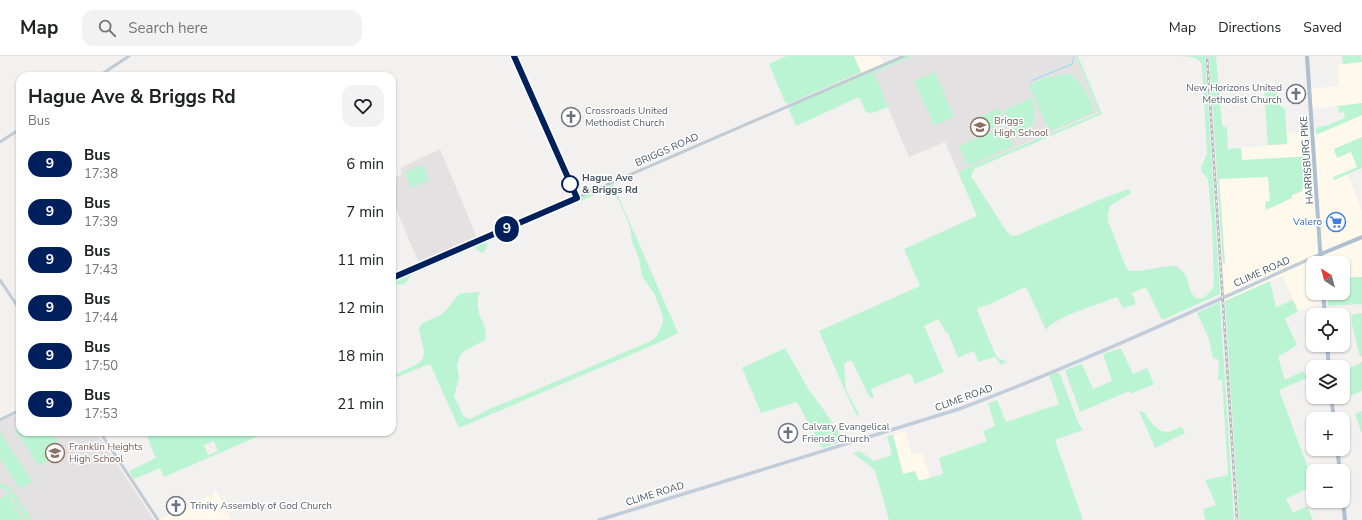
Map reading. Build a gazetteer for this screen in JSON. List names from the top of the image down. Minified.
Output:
{"streets":{"main road":["HARRISBURG PIKE","CLIME ROAD"],"street":["BRIGGS ROAD"]},"crossings":[["HARRISBURG PIKE","CLIME ROAD"]],"places":{"church":["New Horizons United Methodist Church","Crossroads United Methodist Church","Calvary Evangelical Friends Church","Trinity Assembly of God Church"],"school or university":["Briggs High School","Franklin Heights High School"],"other":["Hague Ave & Briggs Rd"],"supermarket":["Valero"]},"lines":["bus line 9"],"north":"top left","page":{"header":"Map","search":"Search here","nav":["Map","Directions","Saved"],"on_map":"9","heading":["Hague Ave & Briggs Rd","Bus"],"list":[{"mark":"9","name":"Bus","note":"17:38","value":"6 min"},{"mark":"9","name":"Bus","note":"17:39","value":"7 min"},{"mark":"9","name":"Bus","note":"17:43","value":"11 min"},{"mark":"9","name":"Bus","note":"17:44","value":"12 min"},{"mark":"9","name":"Bus","note":"17:50","value":"18 min"},{"mark":"9","name":"Bus","note":"17:53","value":"21 min"}],"map_buttons":["+","−"]}}
